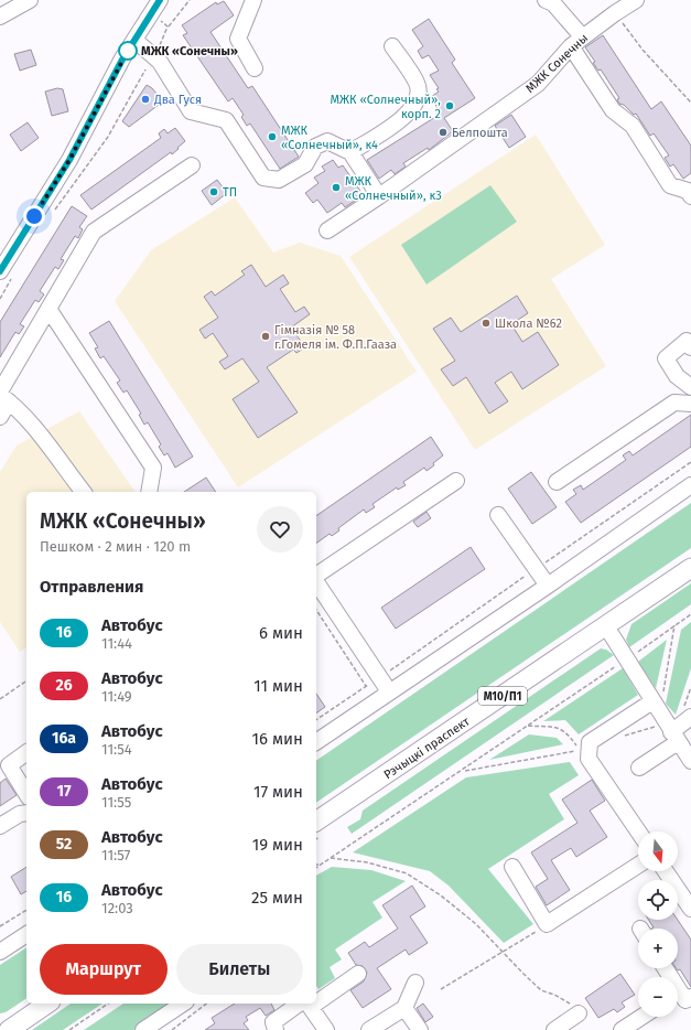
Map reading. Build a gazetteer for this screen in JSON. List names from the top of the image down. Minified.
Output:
{"streets":{"main road":["М10/П1","Рэчыцкі праспект"],"street":["МЖК Сонечны"]},"places":["МЖК «Сонечны»","Два Гуся","МЖК «Солнечный», корп. 2","Белпошта","МЖК «Солнечный», к4","МЖК «Солнечный», к3","ТП","Школа №62","Гімназія № 58 г.Гомеля ім. Ф.П.Гааза"],"lines":["bus line 16"],"north":"bottom","page":{"heading":[["МЖК «Сонечны»","Пешком · 2 мин · 120 m"],"Отправления"],"list":[{"mark":"16","name":"Автобус","note":"11:44","value":"6 мин"},{"mark":"26","name":"Автобус","note":"11:49","value":"11 мин"},{"mark":"16а","name":"Автобус","note":"11:54","value":"16 мин"},{"mark":"17","name":"Автобус","note":"11:55","value":"17 мин"},{"mark":"52","name":"Автобус","note":"11:57","value":"19 мин"},{"mark":"16","name":"Автобус","note":"12:03","value":"25 мин"}],"map_buttons":["+","−"],"buttons":["Маршрут","Билеты"]}}
